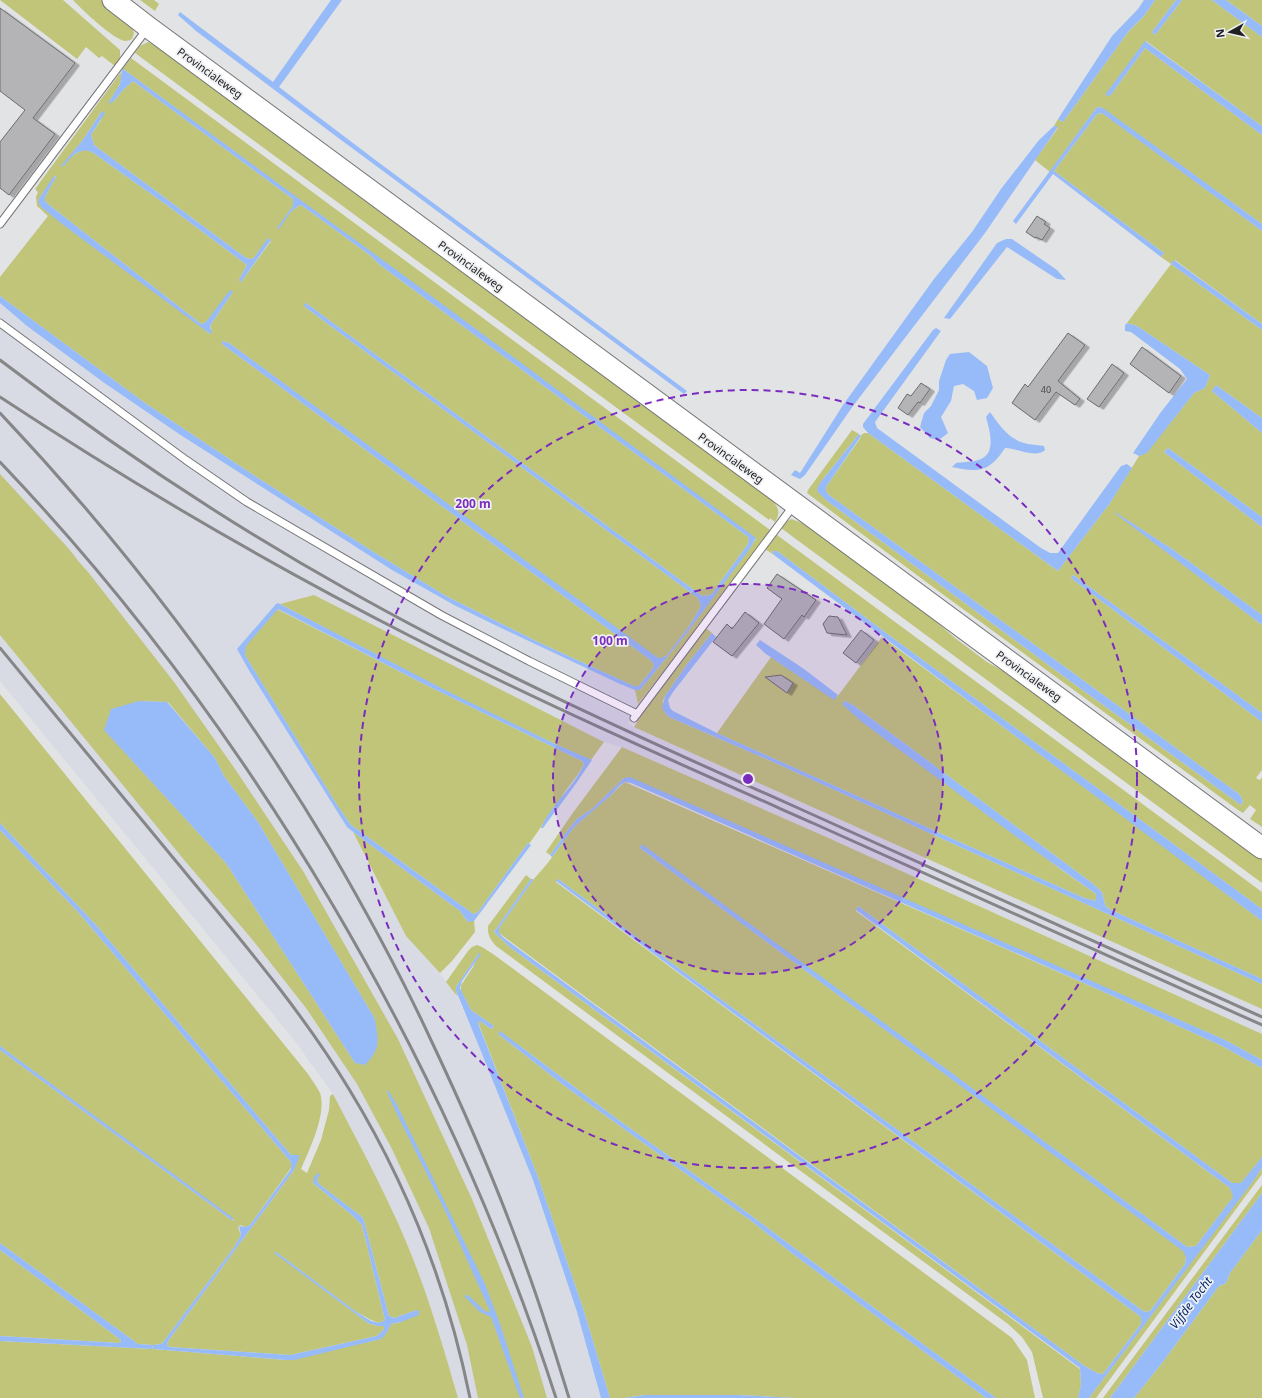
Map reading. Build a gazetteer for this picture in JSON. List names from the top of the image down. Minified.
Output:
{"streets":{"main road":["Provincialeweg"]},"water":["Vijfde Tocht"],"house_numbers":["40"],"north":"left","rings":["200 m","100 m"]}
